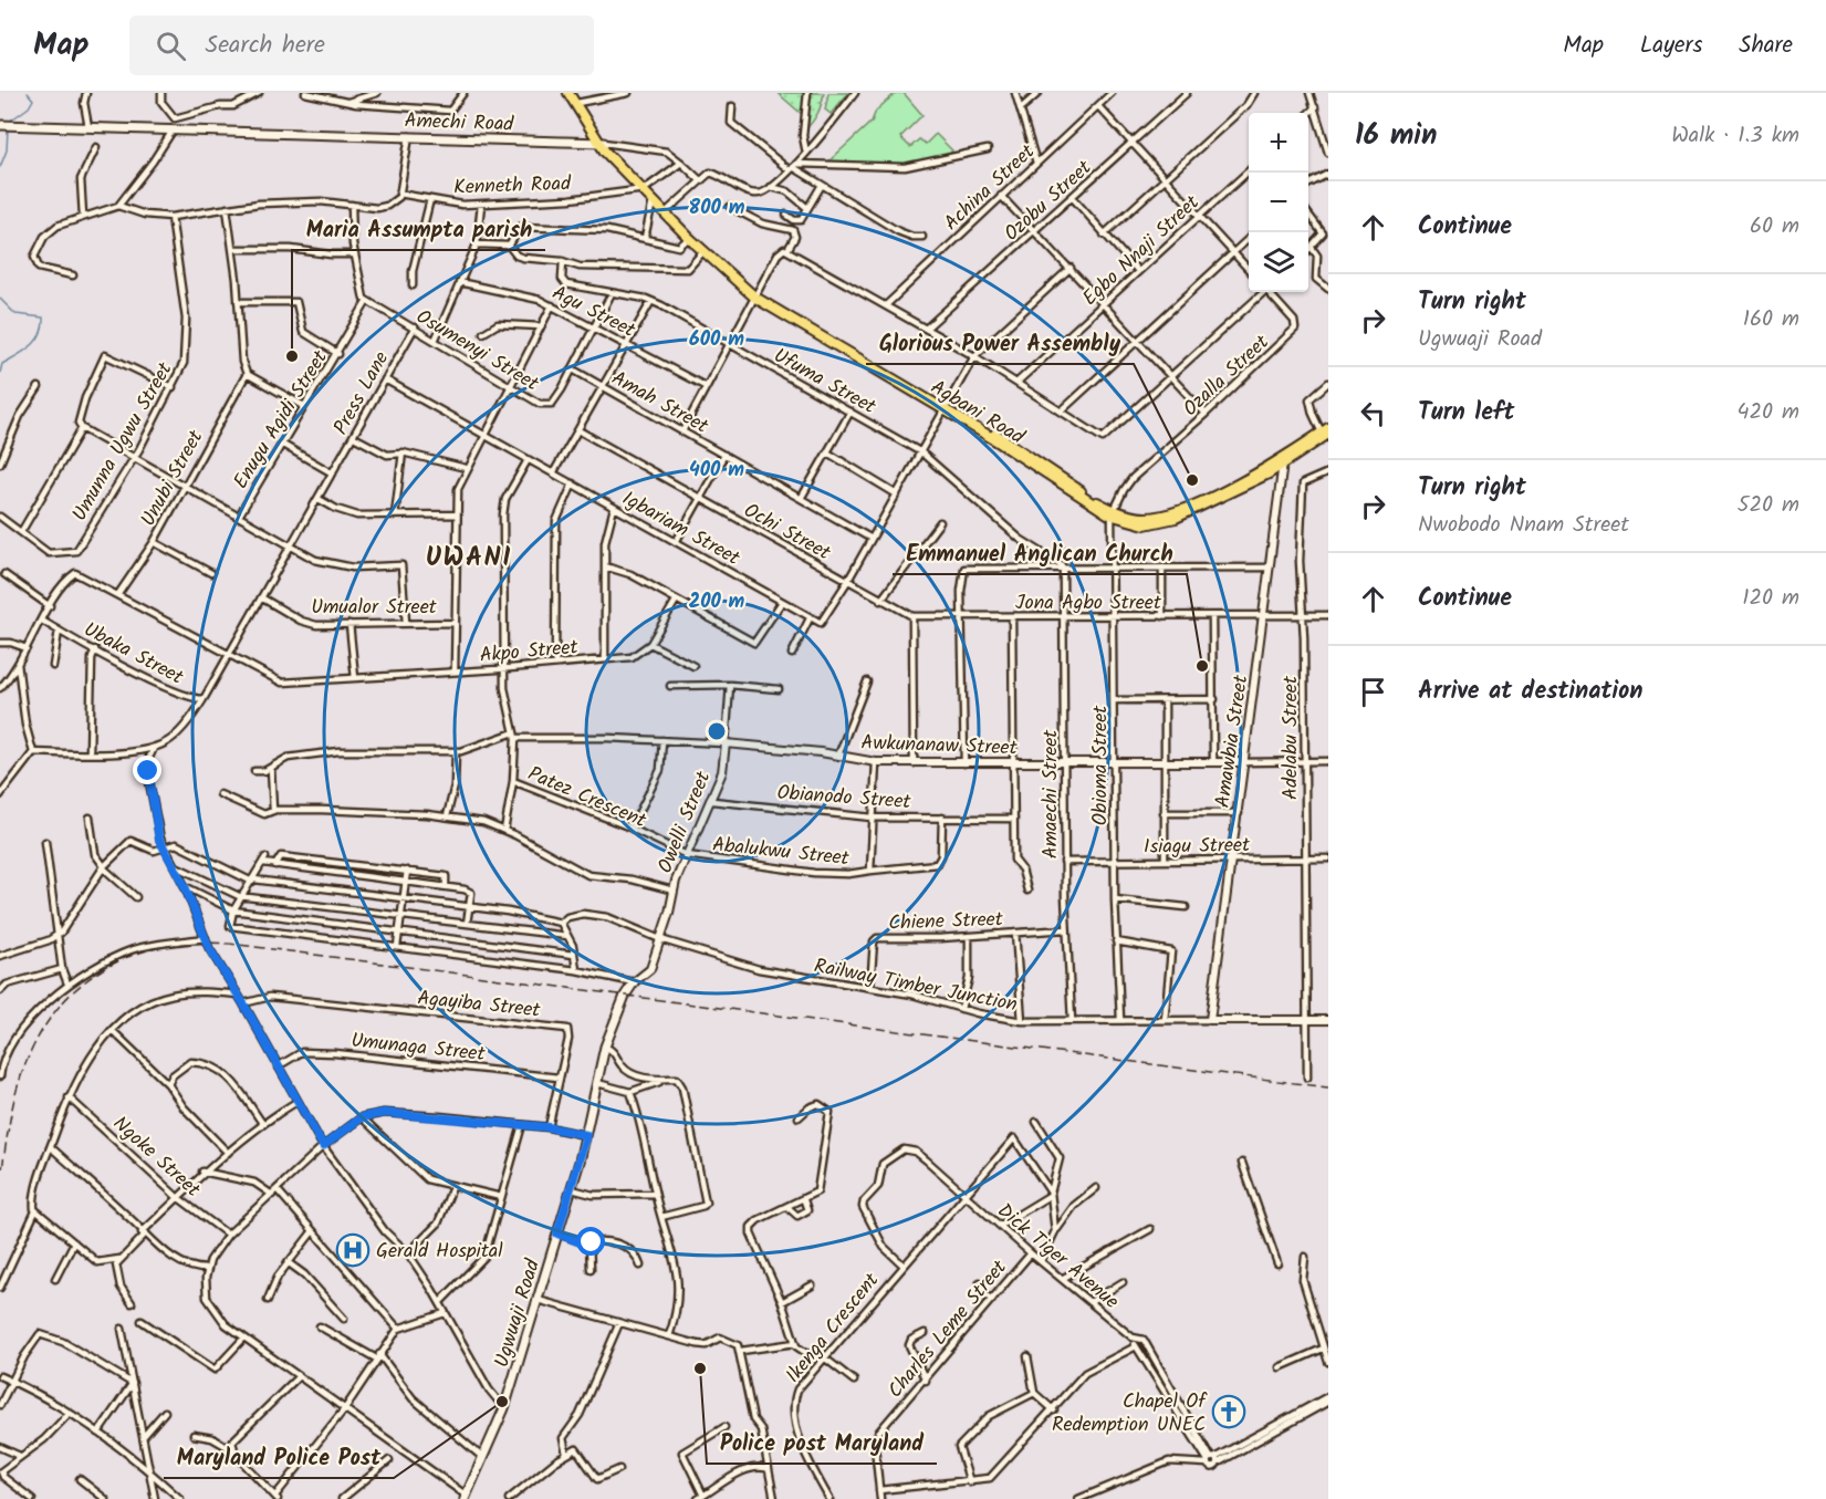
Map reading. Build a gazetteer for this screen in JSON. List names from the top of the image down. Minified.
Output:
{"streets":{"main road":["Amechi Road","Agbani Road","Ugwuaji Road"],"street":["Kenneth Road","Achina Street","Ozobu Street","Egbo Nnaji Street","Agu Street","Osumenyi Street","Ozalla Street","Ufuma Street","Press Lane","Amah Street","Enugu Agidi Street","Umunna Ugwu Street","Unubi Street","Igbariam Street","Ochi Street","Jona Agbo Street","Umualor Street","Akpo Street","Ubaka Street","Adelabu Street","Amawbia Street","Awkunanaw Street","Obioma Street","Amaechi Street","Patez Crescent","Obianodo Street","Owelli Street","Isiagu Street","Abalukwu Street","Chiene Street","Railway Timber Junction","Agayiba Street","Umunaga Street","Ngoke Street","Dick Tiger Avenue","Ikenga Crescent","Charles Leme Street"]},"crossings":[["Amechi Road","Agbani Road"],["Kenneth Road","Agbani Road"],["Agu Street","Osumenyi Street"],["Osumenyi Street","Ufuma Street"],["Osumenyi Street","Press Lane"],["Osumenyi Street","Amah Street"],["Osumenyi Street","Enugu Agidi Street"],["Ozalla Street","Agbani Road"],["Ozalla Street","Obioma Street"],["Ufuma Street","Amaechi Street"],["Press Lane","Igbariam Street"],["Press Lane","Umualor Street"],["Press Lane","Ubaka Street"],["Agbani Road","Amawbia Street"],["Agbani Road","Obioma Street"],["Unubi Street","Akpo Street"],["Ochi Street","Jona Agbo Street"],["Jona Agbo Street","Adelabu Street"],["Jona Agbo Street","Amawbia Street"],["Jona Agbo Street","Obioma Street"],["Jona Agbo Street","Amaechi Street"],["Umualor Street","Ubaka Street"],["Akpo Street","Ubaka Street"],["Adelabu Street","Isiagu Street"],["Amawbia Street","Awkunanaw Street"],["Amawbia Street","Isiagu Street"],["Amawbia Street","Railway Timber Junction"],["Awkunanaw Street","Obioma Street"],["Awkunanaw Street","Amaechi Street"],["Awkunanaw Street","Owelli Street"],["Awkunanaw Street","Abalukwu Street"],["Obioma Street","Isiagu Street"],["Obioma Street","Railway Timber Junction"],["Amaechi Street","Isiagu Street"],["Amaechi Street","Chiene Street"],["Amaechi Street","Railway Timber Junction"],["Patez Crescent","Owelli Street"],["Patez Crescent","Abalukwu Street"],["Obianodo Street","Owelli Street"],["Obianodo Street","Abalukwu Street"],["Owelli Street","Abalukwu Street"],["Owelli Street","Railway Timber Junction"],["Owelli Street","Ugwuaji Road"],["Chiene Street","Railway Timber Junction"],["Agayiba Street","Umunaga Street"],["Dick Tiger Avenue","Ikenga Crescent"],["Dick Tiger Avenue","Charles Leme Street"]],"districts":["UWANI"],"places":{"other":["Maria Assumpta parish","Glorious Power Assembly","Emmanuel Anglican Church","Police post Maryland","Maryland Police Post"],"hospital":["Gerald Hospital"],"church":["Chapel Of Redemption UNEC"]},"page":{"header":"Map","search":"Search here","nav":["Map","Layers","Share"],"heading":["16 min","Walk · 1.3 km"],"map_buttons":["+","−"],"list":[["Continue","60 m"],["Turn right","Ugwuaji Road","160 m"],["Turn left","420 m"],["Turn right","Nwobodo Nnam Street","520 m"],["Continue","120 m"],"Arrive at destination"]},"rings":["800 m","600 m","400 m","200 m"]}
